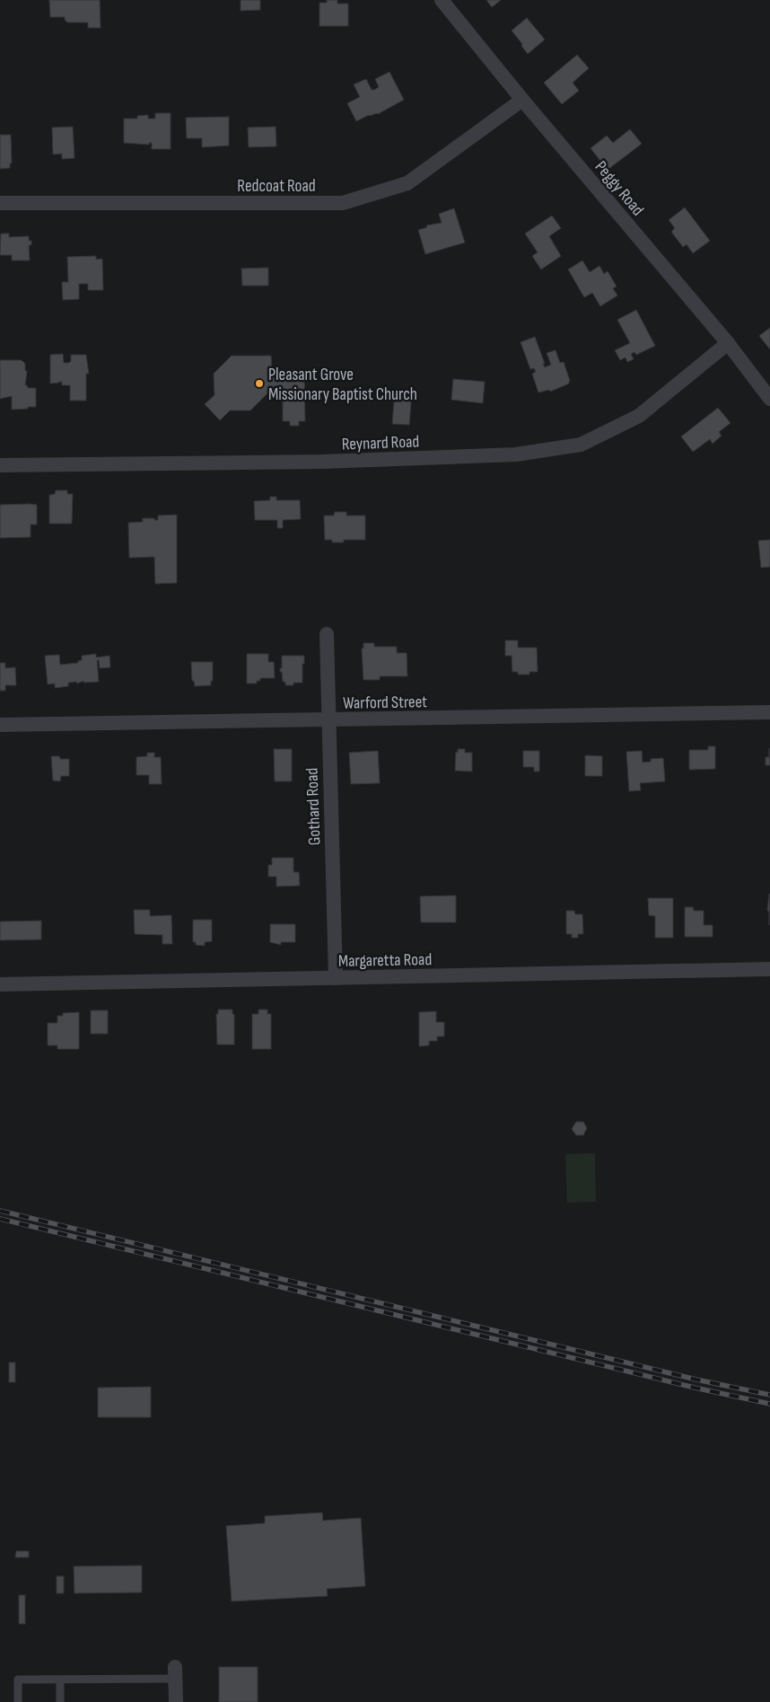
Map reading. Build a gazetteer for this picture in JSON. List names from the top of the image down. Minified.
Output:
{"streets":{"street":["Redcoat Road","Peggy Road","Reynard Road","Warford Street","Gothard Road","Margaretta Road"]},"crossings":[["Redcoat Road","Peggy Road"],["Peggy Road","Reynard Road"],["Warford Street","Gothard Road"],["Gothard Road","Margaretta Road"]],"places":["Pleasant Grove Missionary Baptist Church"]}
